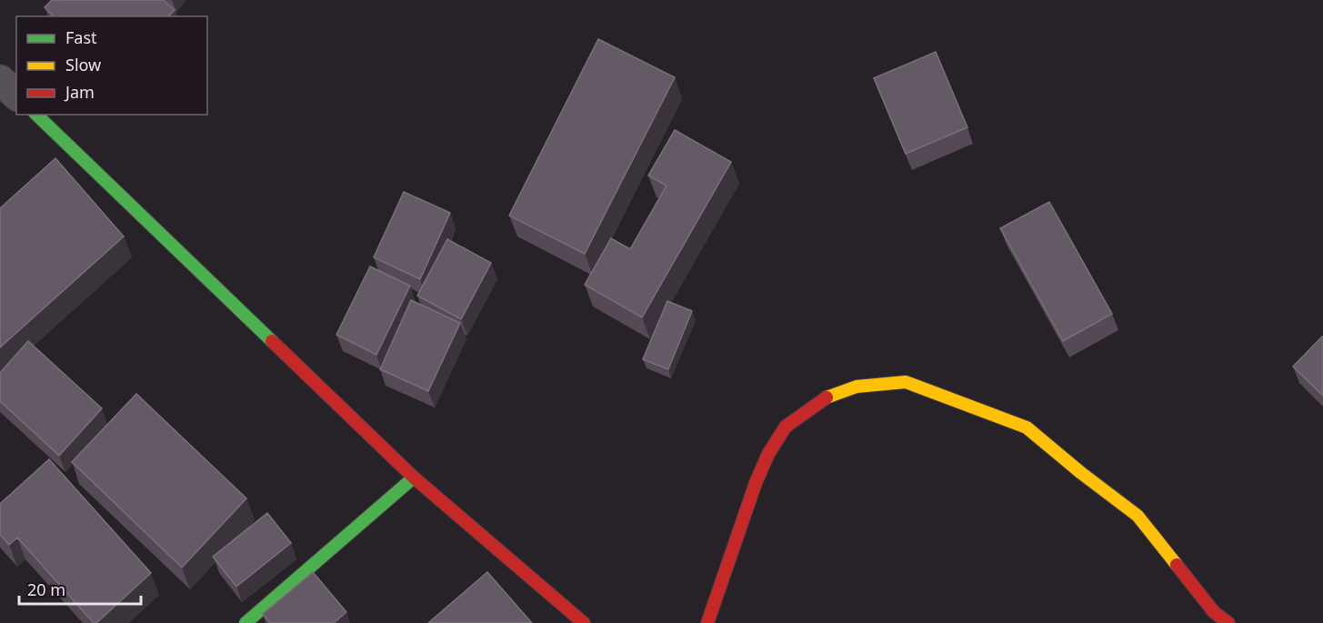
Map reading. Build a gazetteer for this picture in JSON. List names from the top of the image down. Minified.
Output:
{"legend":["Fast","Slow","Jam"],"scale_bar":"20 m"}
